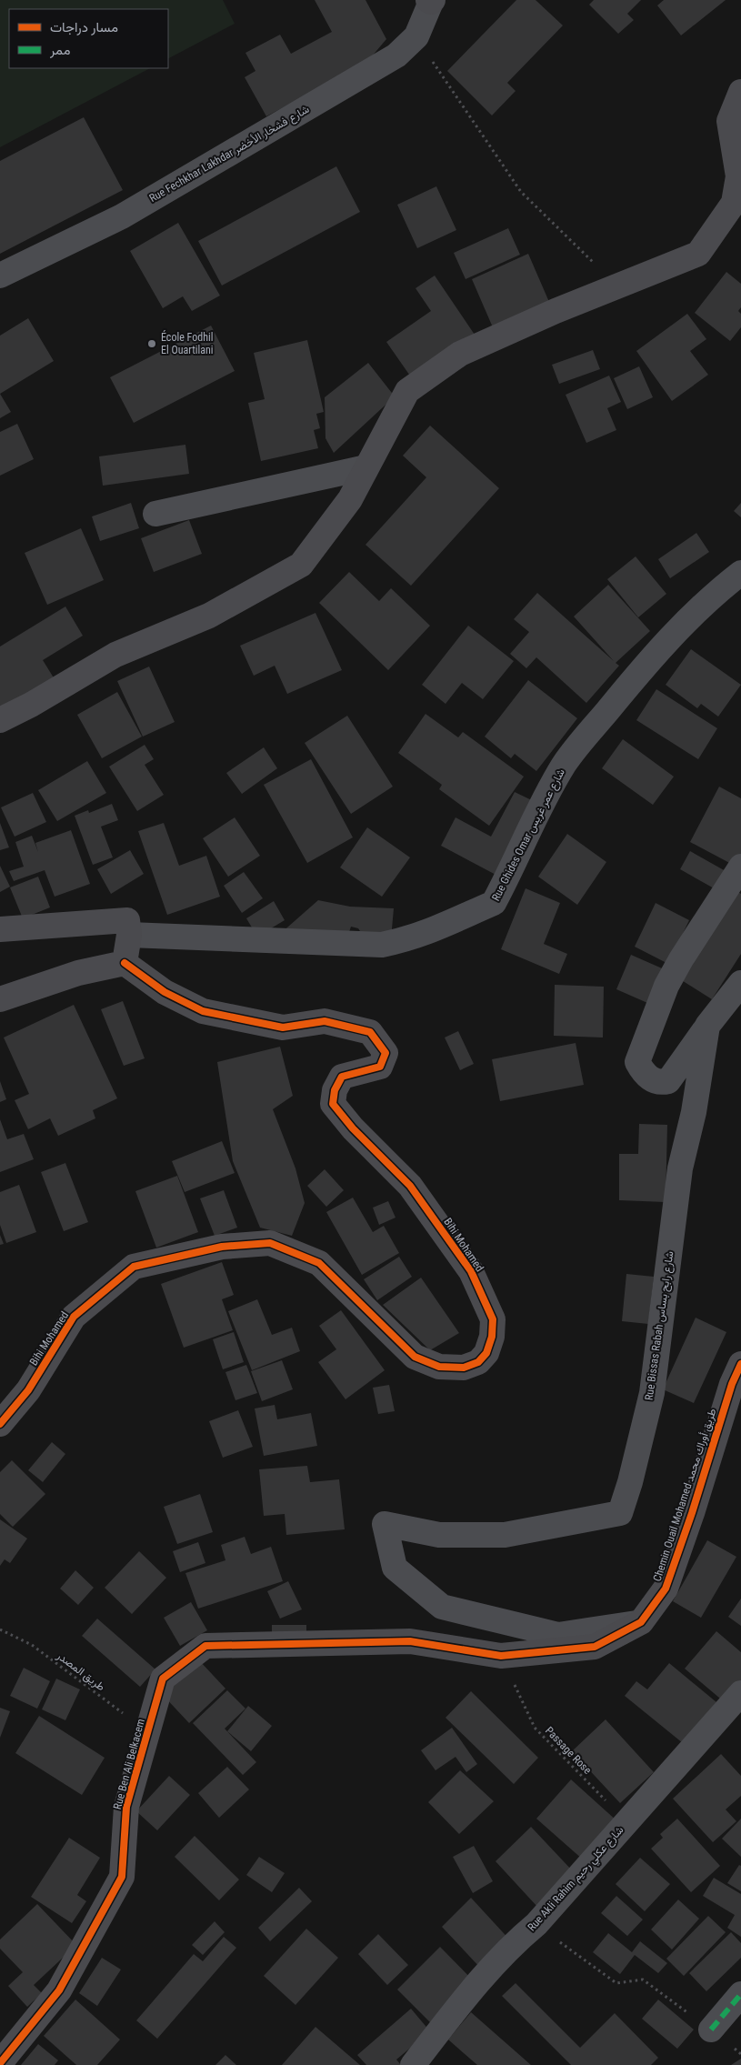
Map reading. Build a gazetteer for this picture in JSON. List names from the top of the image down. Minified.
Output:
{"streets":{"street":["Rue Fechkhar Lakhdar شارع فشخار الأخضر","Rue Ghides Omar شارع عمر غريس","Bihi Mohamed","Rue Bissas Rabah شارع رابح بساس","Chemin Ouail Mohamed طريق أوراك محمد","Rue Ben Ali Belkacem","Rue Akli Rahim شارع عكلي رحيم"],"path":["طريق المصدر","Passage Rose"]},"crossings":[["Rue Bissas Rabah شارع رابح بساس","Chemin Ouail Mohamed طريق أوراك محمد"],["Chemin Ouail Mohamed طريق أوراك محمد","Passage Rose"],["Chemin Ouail Mohamed طريق أوراك محمد","Rue Ben Ali Belkacem"],["طريق المصدر","Rue Ben Ali Belkacem"],["Passage Rose","Rue Akli Rahim شارع عكلي رحيم"]],"places":["École Fodhil El Ouartilani"],"legend":["مسار دراجات","ممر"]}
